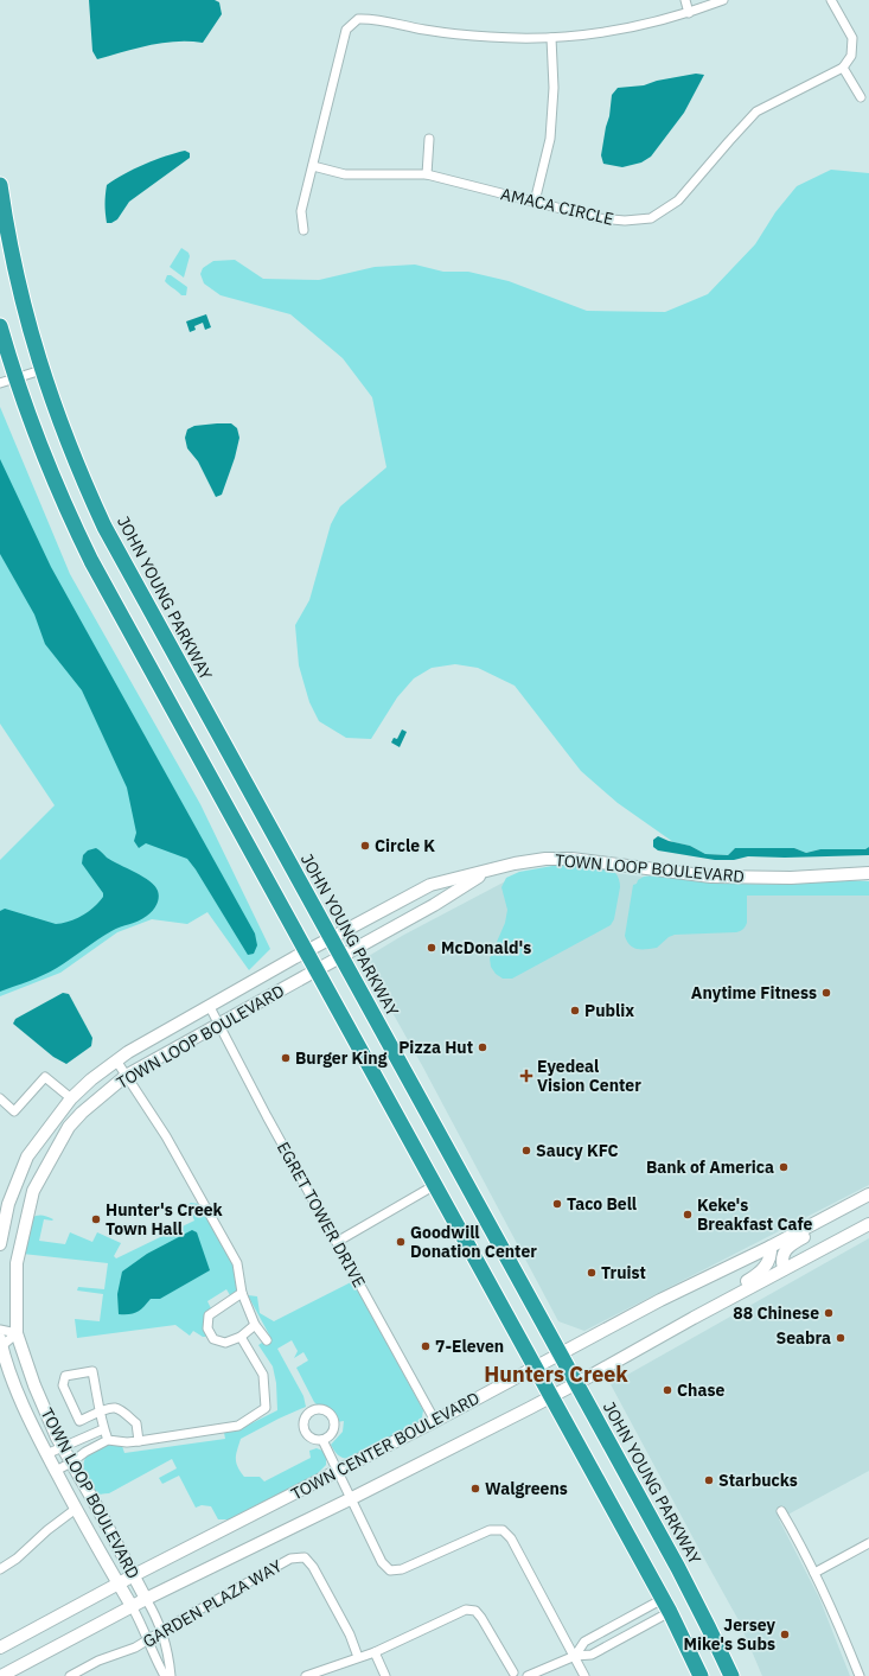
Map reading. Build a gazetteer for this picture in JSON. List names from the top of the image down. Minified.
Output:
{"streets":{"highway":["JOHN YOUNG PARKWAY"],"street":["AMACA CIRCLE","TOWN LOOP BOULEVARD","EGRET TOWER DRIVE","TOWN CENTER BOULEVARD","GARDEN PLAZA WAY"]},"crossings":[["JOHN YOUNG PARKWAY","TOWN LOOP BOULEVARD"],["JOHN YOUNG PARKWAY","TOWN CENTER BOULEVARD"],["TOWN LOOP BOULEVARD","EGRET TOWER DRIVE"],["TOWN LOOP BOULEVARD","TOWN CENTER BOULEVARD"],["EGRET TOWER DRIVE","TOWN CENTER BOULEVARD"]],"districts":["Hunters Creek"],"places":{"other":["Circle K","McDonald's","Anytime Fitness","Publix","Pizza Hut","Burger King","Saucy KFC","Bank of America","Taco Bell","Keke's Breakfast Cafe","Hunter's Creek Town Hall","Goodwill Donation Center","Truist","88 Chinese","Seabra","7-Eleven","Chase","Starbucks","Walgreens","Jersey Mike's Subs"],"health":["Eyedeal Vision Center"]}}
